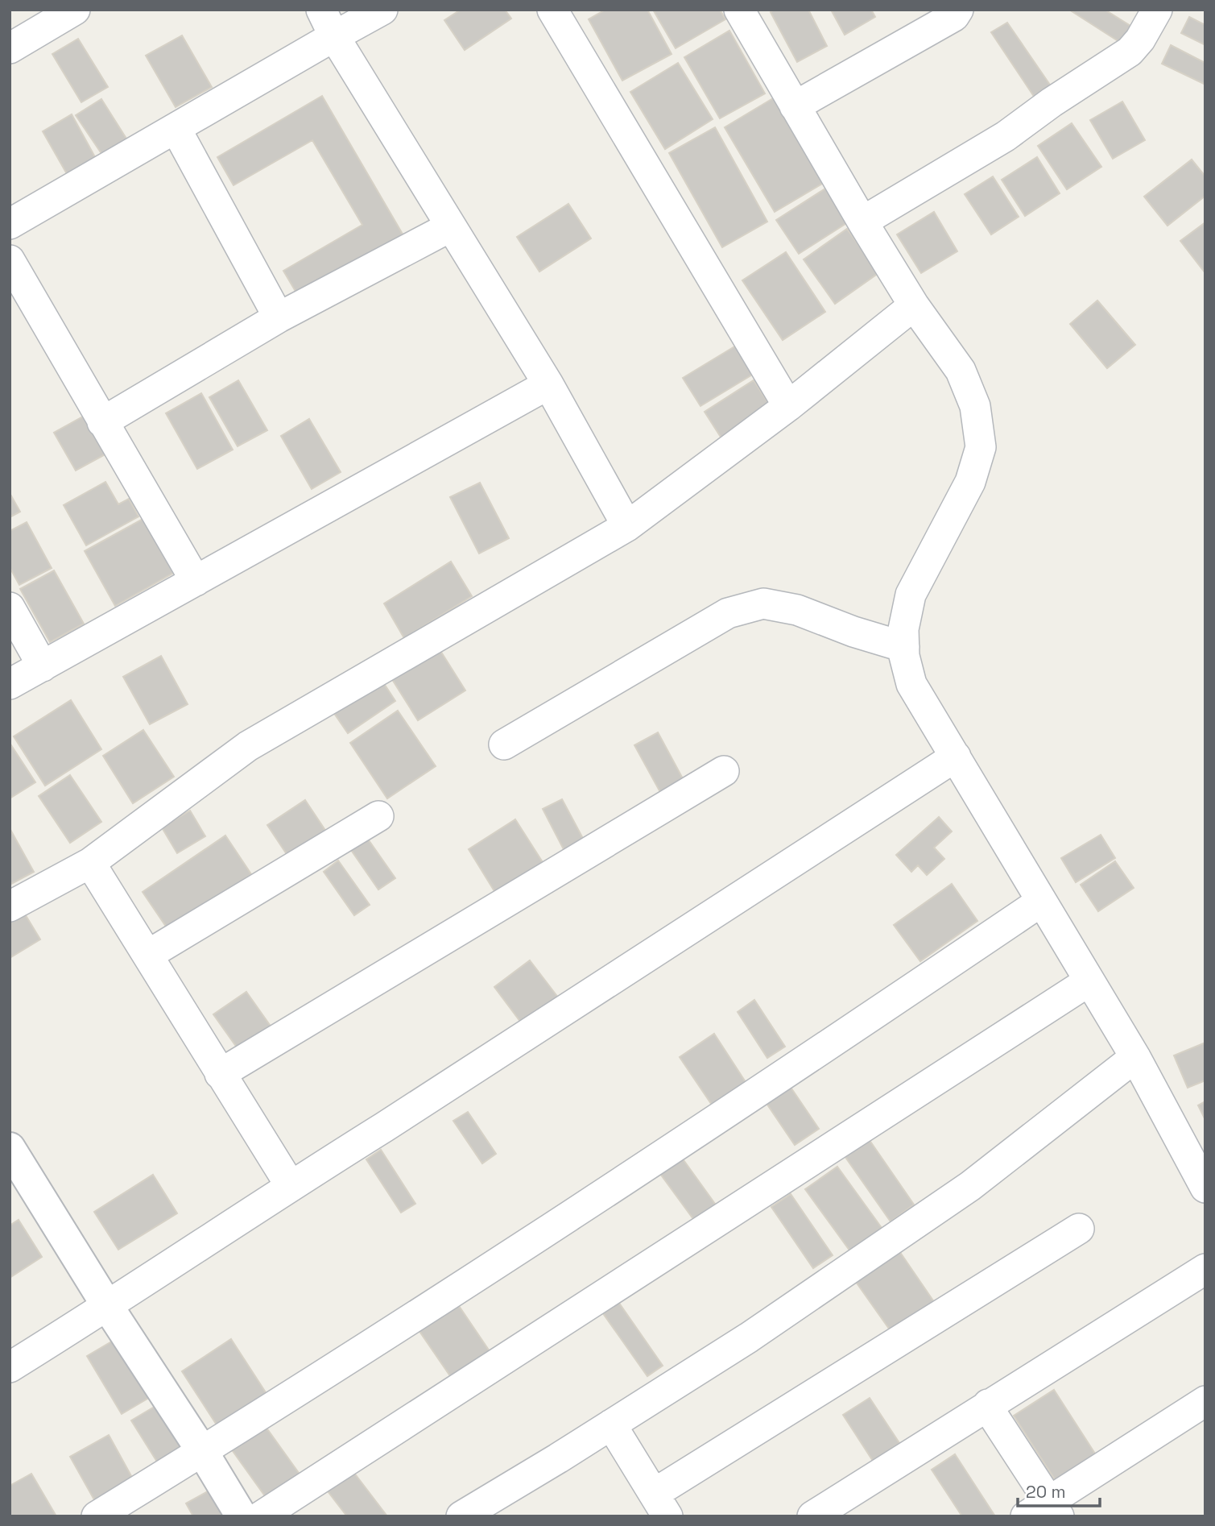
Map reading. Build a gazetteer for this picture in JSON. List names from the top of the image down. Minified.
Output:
{"scale_bar":"20 m"}
